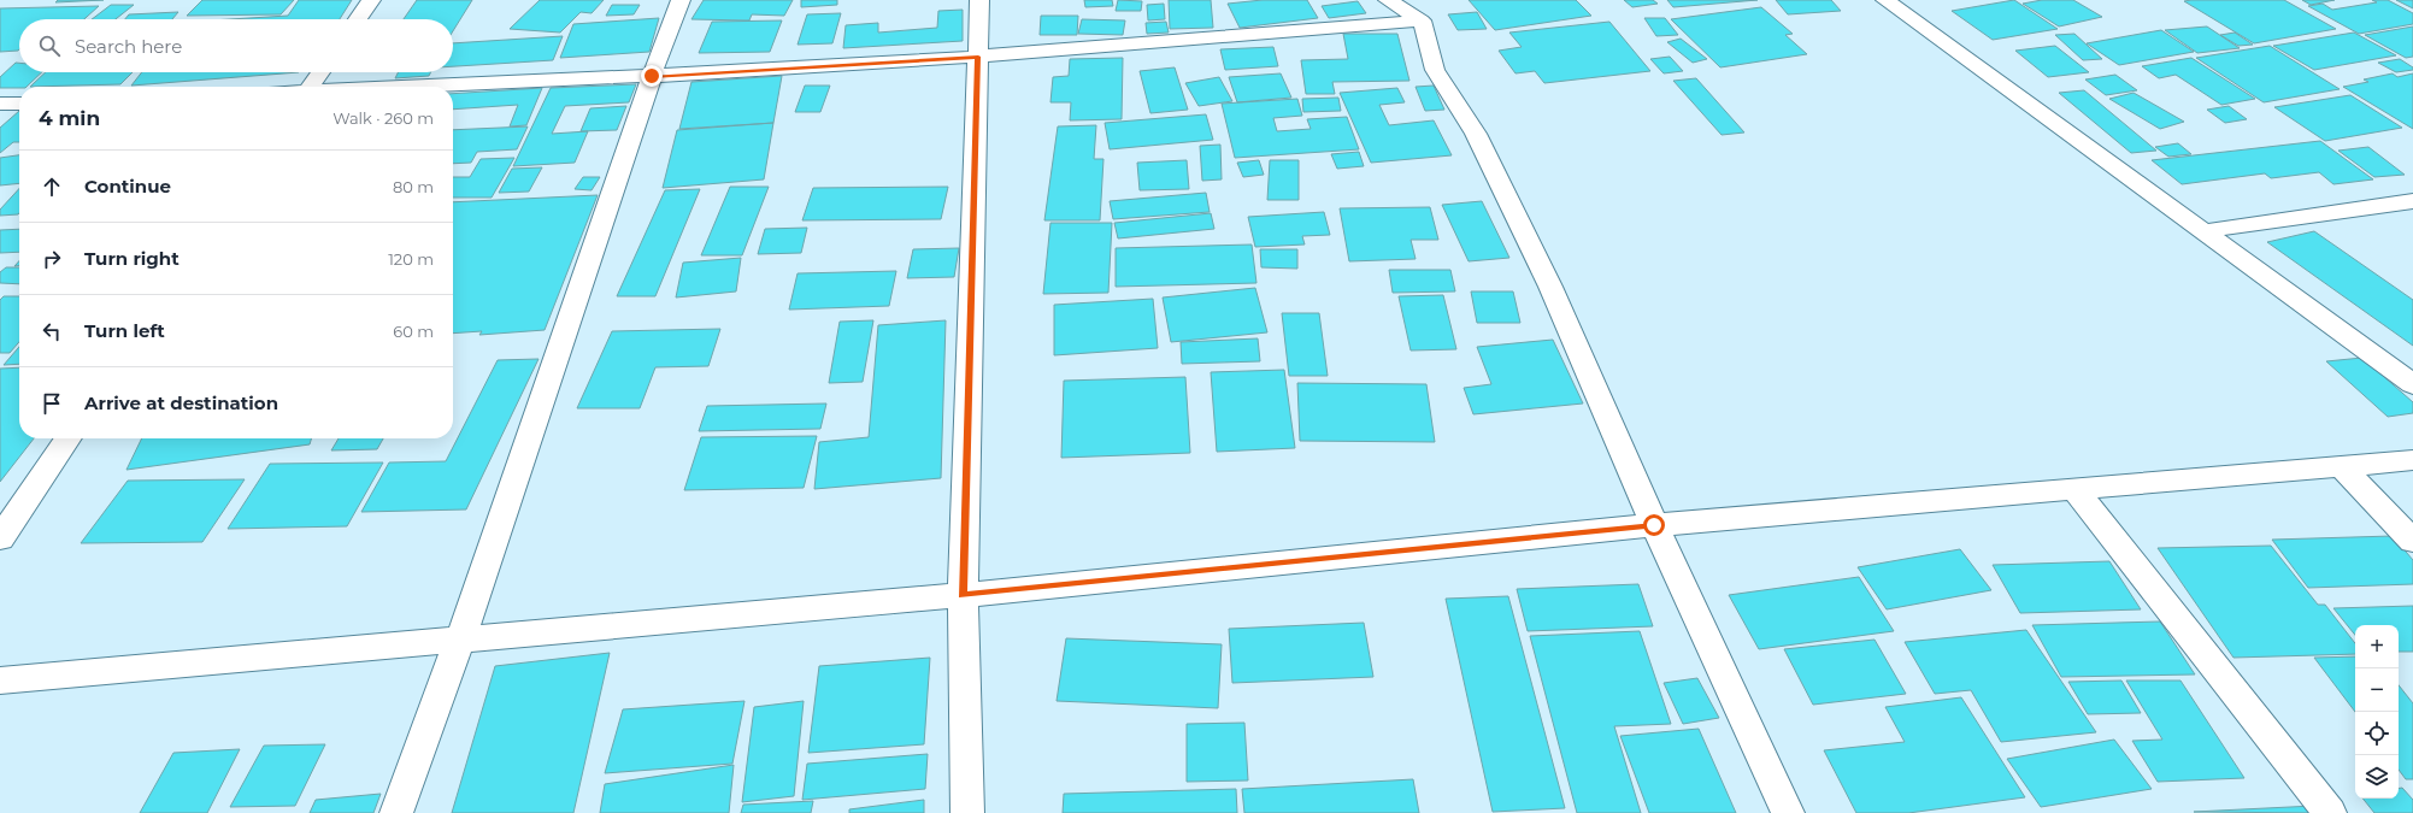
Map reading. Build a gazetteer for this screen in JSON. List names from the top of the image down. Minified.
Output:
{"page":{"search":"Search here","heading":["4 min","Walk · 260 m"],"list":[["Continue","80 m"],["Turn right","120 m"],["Turn left","60 m"],"Arrive at destination"],"map_buttons":["+","−"]}}
